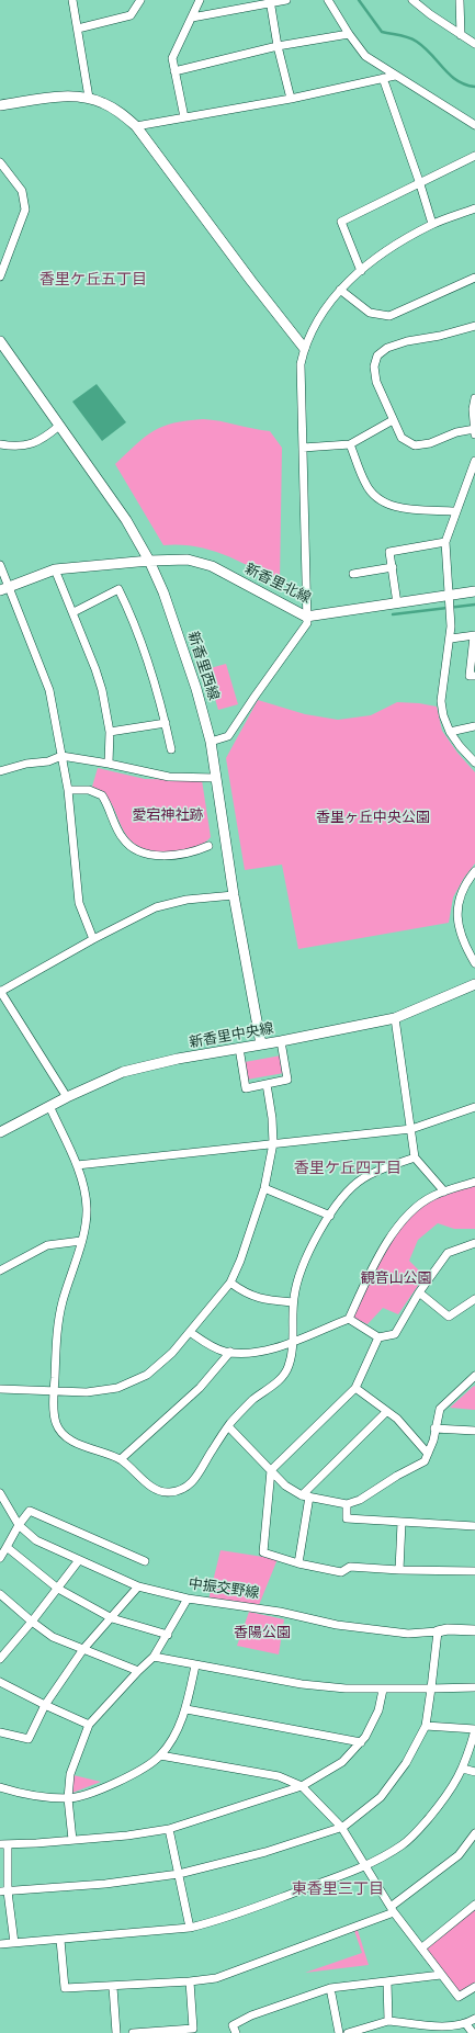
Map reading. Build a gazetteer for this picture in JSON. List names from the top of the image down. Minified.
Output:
{"streets":{"street":["新香里北線","新香里西線","新香里中央線","中振交野線"]},"crossings":[["新香里北線","新香里西線"],["新香里西線","新香里中央線"]],"districts":["香里ケ丘五丁目","香里ケ丘四丁目","東香里三丁目"],"parks":["愛宕神社跡","香里ヶ丘中央公園","観音山公園","香陽公園"]}
